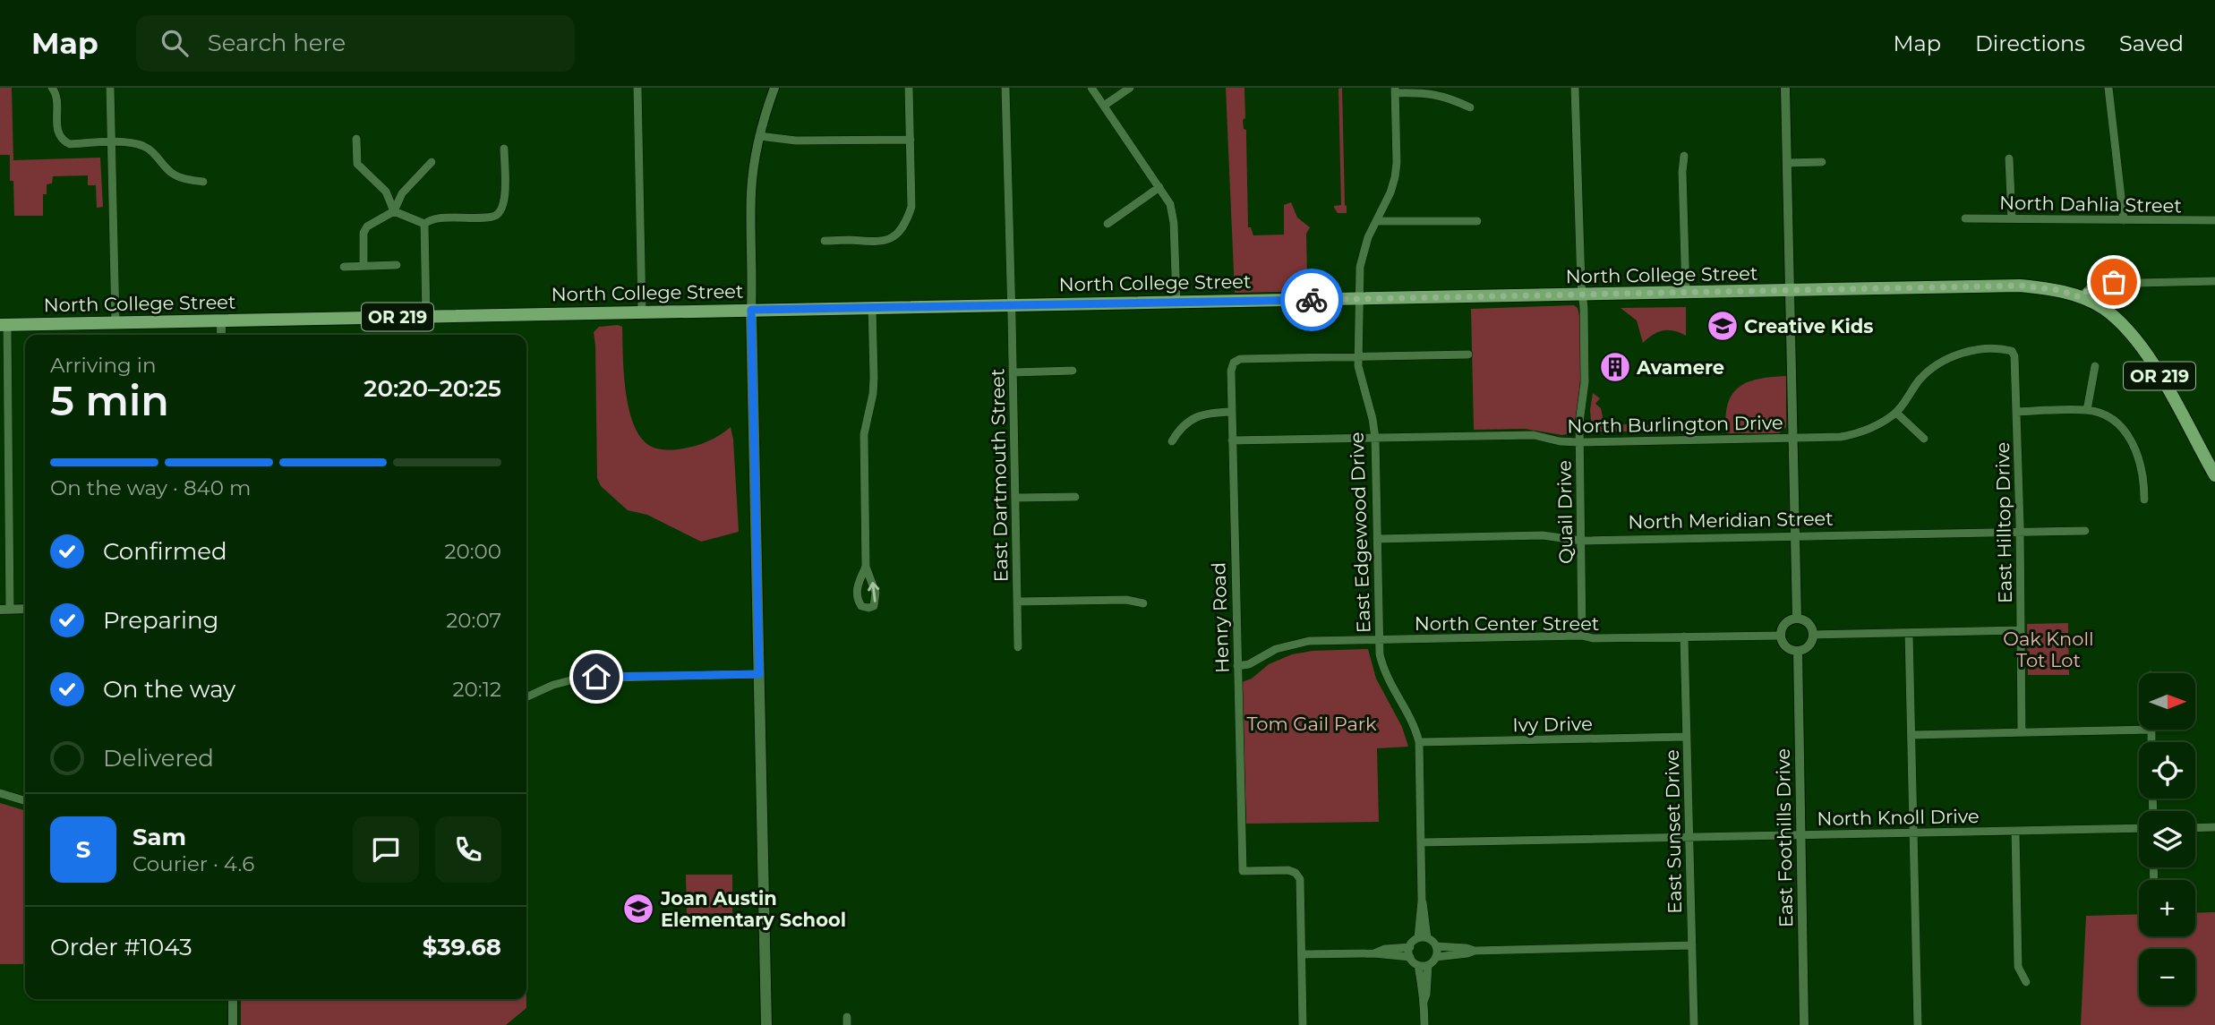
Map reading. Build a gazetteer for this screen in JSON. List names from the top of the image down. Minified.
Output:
{"streets":{"main road":["North College Street","OR 219"],"street":["North Dahlia Street","North Burlington Drive","East Dartmouth Street","Quail Drive","North Meridian Street","East Hilltop Drive","East Edgewood Drive","Henry Road","North Center Street","Ivy Drive","North Knoll Drive","East Sunset Drive","East Foothills Drive"]},"crossings":[["North College Street","East Dartmouth Street"],["North College Street","Quail Drive"],["North College Street","East Edgewood Drive"],["North Burlington Drive","Quail Drive"],["North Burlington Drive","East Hilltop Drive"],["North Burlington Drive","East Edgewood Drive"],["North Burlington Drive","Henry Road"],["Quail Drive","North Meridian Street"],["Quail Drive","North Center Street"],["North Meridian Street","East Hilltop Drive"],["North Meridian Street","East Edgewood Drive"],["East Edgewood Drive","Henry Road"],["East Edgewood Drive","North Center Street"],["East Edgewood Drive","Ivy Drive"],["East Edgewood Drive","North Knoll Drive"],["Henry Road","North Center Street"],["North Center Street","East Sunset Drive"],["North Center Street","East Foothills Drive"],["Ivy Drive","East Sunset Drive"],["North Knoll Drive","East Sunset Drive"],["North Knoll Drive","East Foothills Drive"]],"parks":["Oak Knoll Tot Lot","Tom Gail Park"],"places":{"school or university":["Creative Kids","Joan Austin Elementary School"],"building":["Avamere"]},"north":"right","page":{"header":"Map","search":"Search here","nav":["Map","Directions","Saved"],"heading":["5 min","Arriving in","20:20–20:25"],"panel":["Sam","Courier · 4.6","Order #1043","$39.68"],"bar":"On the way · 840 m","list":[["Confirmed","20:00"],["Preparing","20:07"],["On the way","20:12"],"Delivered"],"map_buttons":["+","−"],"round":"S"}}
